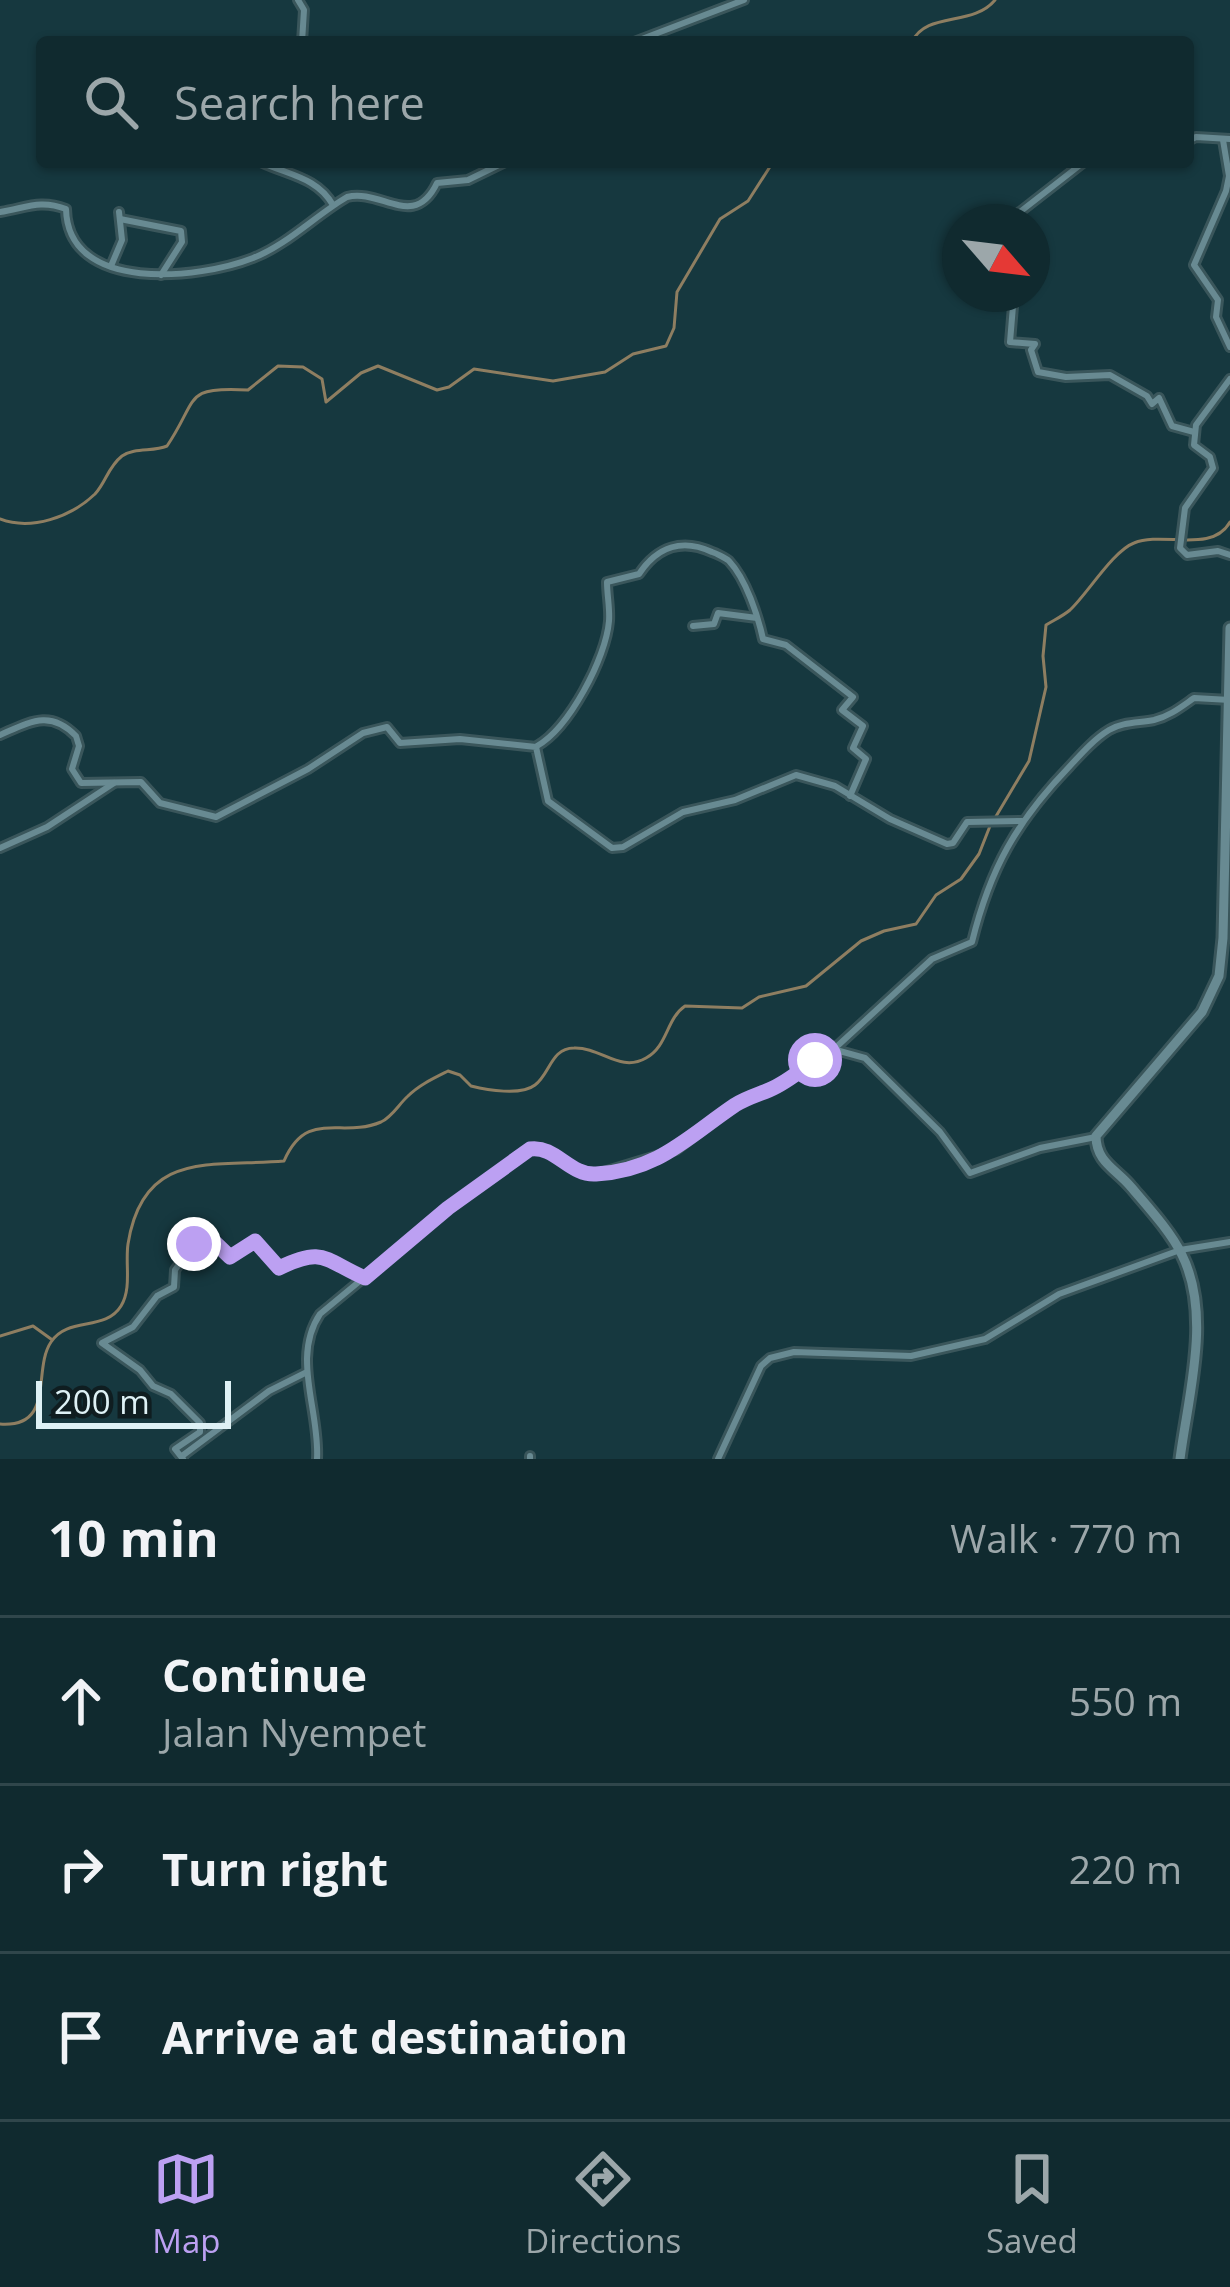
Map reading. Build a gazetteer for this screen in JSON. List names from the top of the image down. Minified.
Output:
{"scale_bar":"200 m","north":"bottom right","page":{"search":"Search here","scale":"200 m","heading":["10 min","Walk · 770 m"],"list":[["Continue","Jalan Nyempet","550 m"],["Turn right","220 m"],"Arrive at destination"],"nav":["Map","Directions","Saved"]}}
